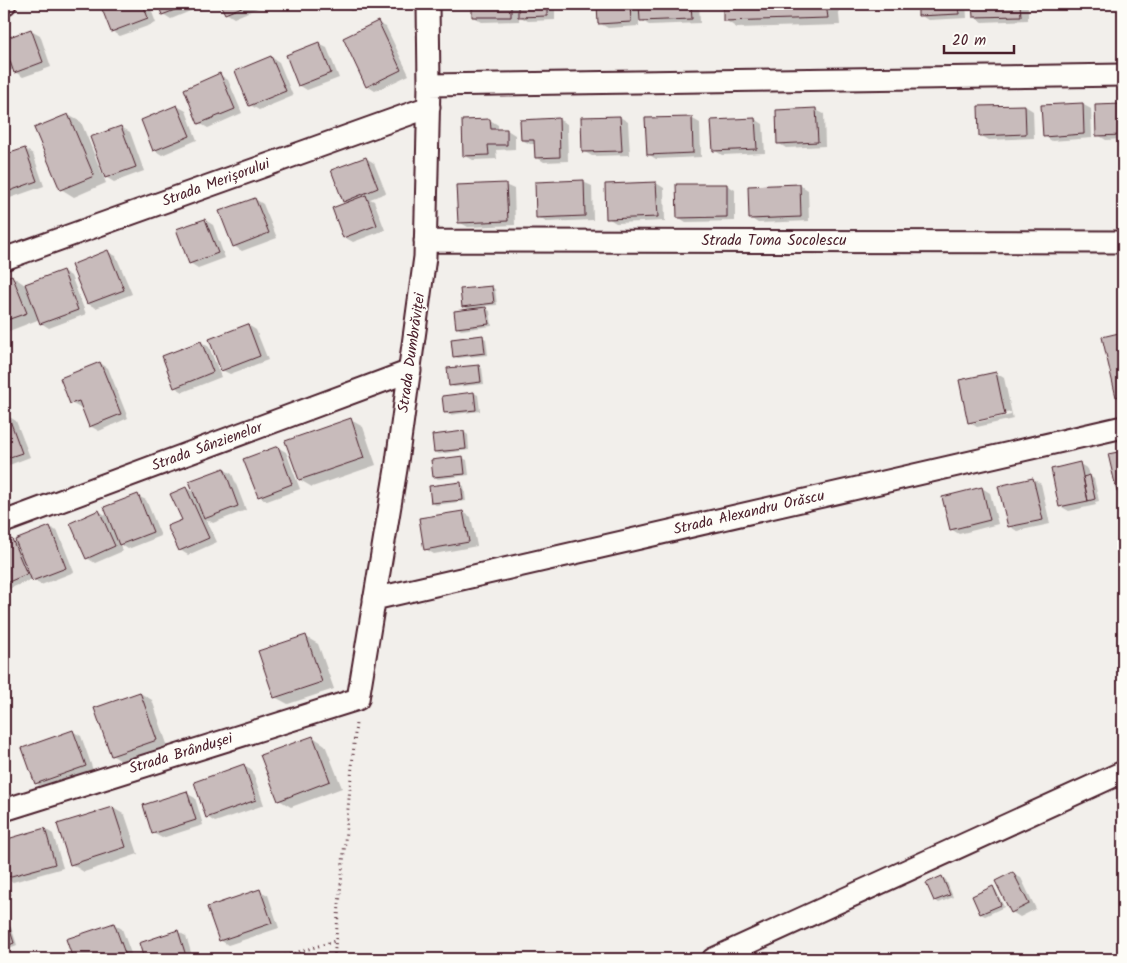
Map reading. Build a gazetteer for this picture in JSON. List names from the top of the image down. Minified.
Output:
{"streets":{"street":["Strada Merișorului","Strada Toma Socolescu","Strada Dumbrăviței","Strada Sânzienelor","Strada Alexandru Orăscu","Strada Brândușei"]},"crossings":[["Strada Merișorului","Strada Dumbrăviței"],["Strada Toma Socolescu","Strada Dumbrăviței"],["Strada Dumbrăviței","Strada Sânzienelor"],["Strada Dumbrăviței","Strada Alexandru Orăscu"],["Strada Dumbrăviței","Strada Brândușei"]],"scale_bar":"20 m"}
